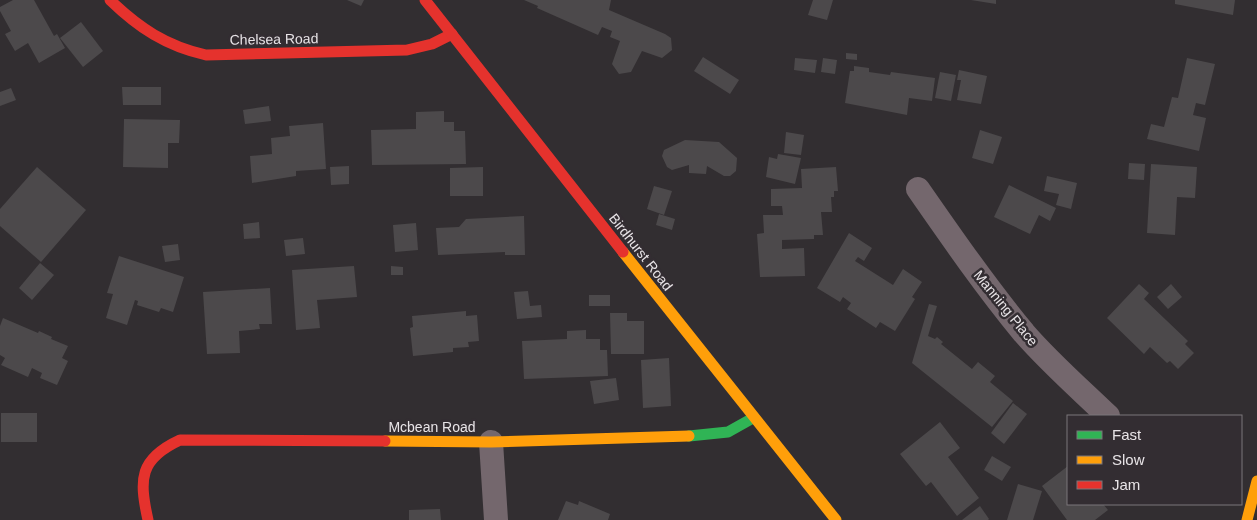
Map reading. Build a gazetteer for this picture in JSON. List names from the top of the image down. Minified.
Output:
{"streets":{"street":["Chelsea Road","Birdhurst Road","Manning Place","Mcbean Road"]},"crossings":[["Chelsea Road","Birdhurst Road"],["Birdhurst Road","Mcbean Road"]],"legend":["Fast","Slow","Jam"]}
